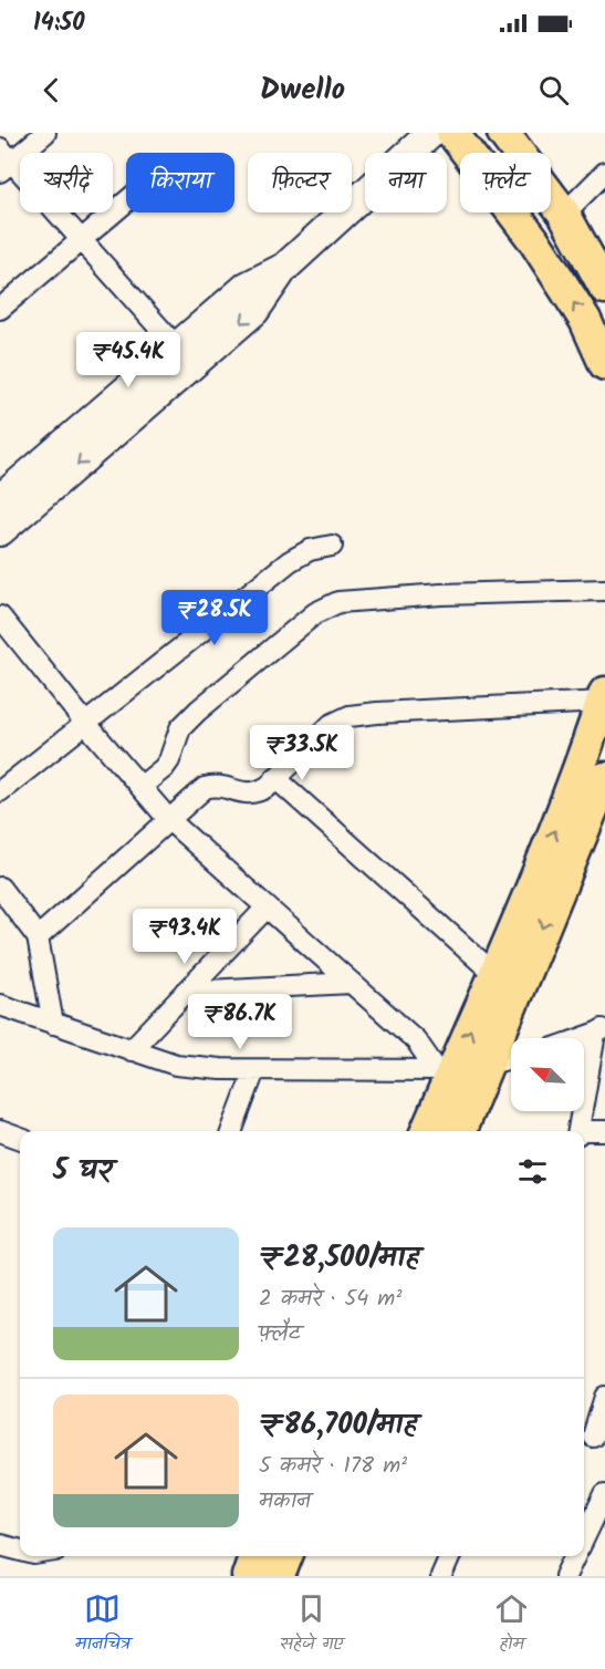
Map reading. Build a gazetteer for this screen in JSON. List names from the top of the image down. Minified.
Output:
{"north":"top left","page":{"status":"14:50","header":"Dwello","chip":["खरीदें","किराया","फ़िल्टर","नया","फ़्लैट"],"price":["₹45.4K","₹28.5K","₹33.5K","₹93.4K","₹86.7K"],"heading":"5 घर","list":[{"name":"₹28,500/माह","note":"2 कमरे · 54 m² · फ़्लैट"},{"name":"₹86,700/माह","note":"5 कमरे · 178 m² · मकान"}],"tabs":["मानचित्र","सहेजे गए","होम"]}}
